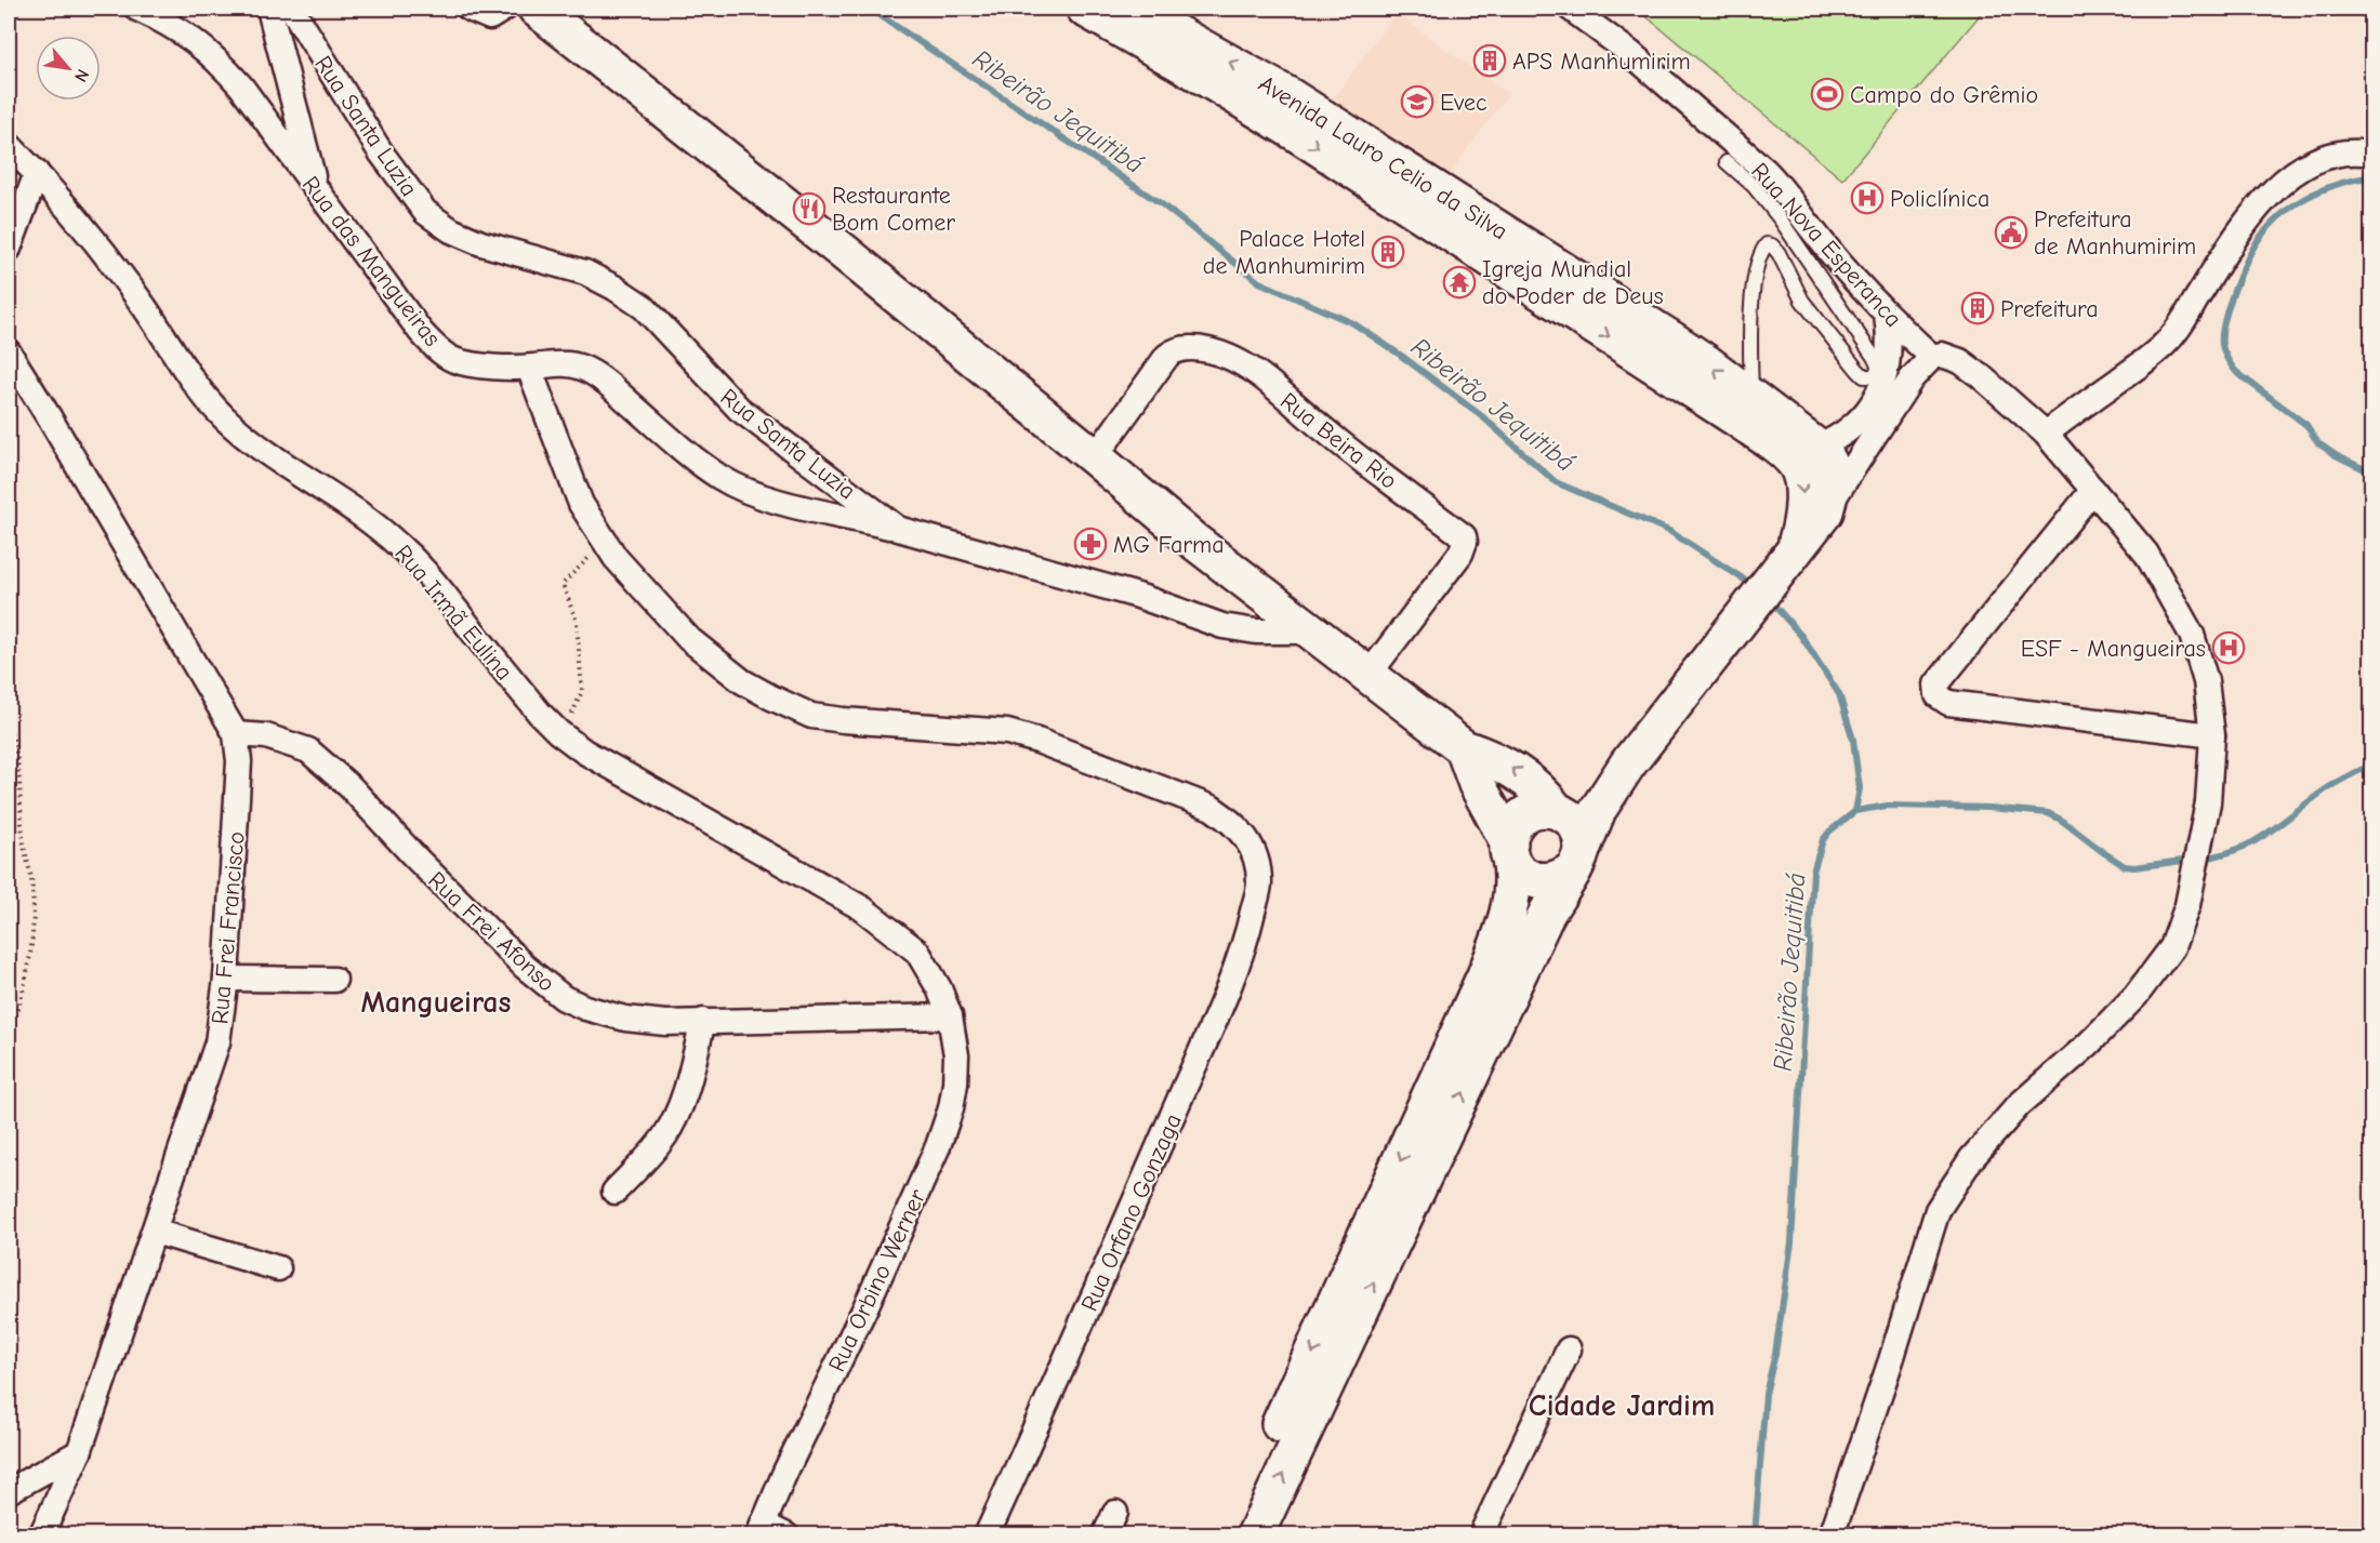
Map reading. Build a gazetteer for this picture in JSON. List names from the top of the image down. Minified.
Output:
{"streets":{"street":["Rua Santa Luzia","Avenida Lauro Celio da Silva","Rua Nova Esperanca","Rua das Mangueiras","Rua Beira Rio","Rua Irmã Eulina","Rua Frei Francisco","Rua Frei Afonso","Rua Orfano Gonzaga","Rua Orbino Werner"]},"crossings":[["Rua Santa Luzia","Rua das Mangueiras"],["Rua Irmã Eulina","Rua Frei Afonso"],["Rua Irmã Eulina","Rua Orbino Werner"],["Rua Frei Francisco","Rua Frei Afonso"],["Rua Frei Afonso","Rua Orbino Werner"]],"districts":["Mangueiras","Cidade Jardim"],"water":["Ribeirão Jequitibá"],"places":{"building":["APS Manhumirim","Palace Hotel de Manhumirim","Prefeitura"],"sports":["Campo do Grêmio"],"school or university":["Evec"],"hospital":["Policlínica","ESF - Mangueiras"],"restaurant":["Restaurante Bom Comer"],"public building":["Prefeitura de Manhumirim"],"temple":["Igreja Mundial do Poder de Deus"],"pharmacy":["MG Farma"]},"north":"bottom right"}
